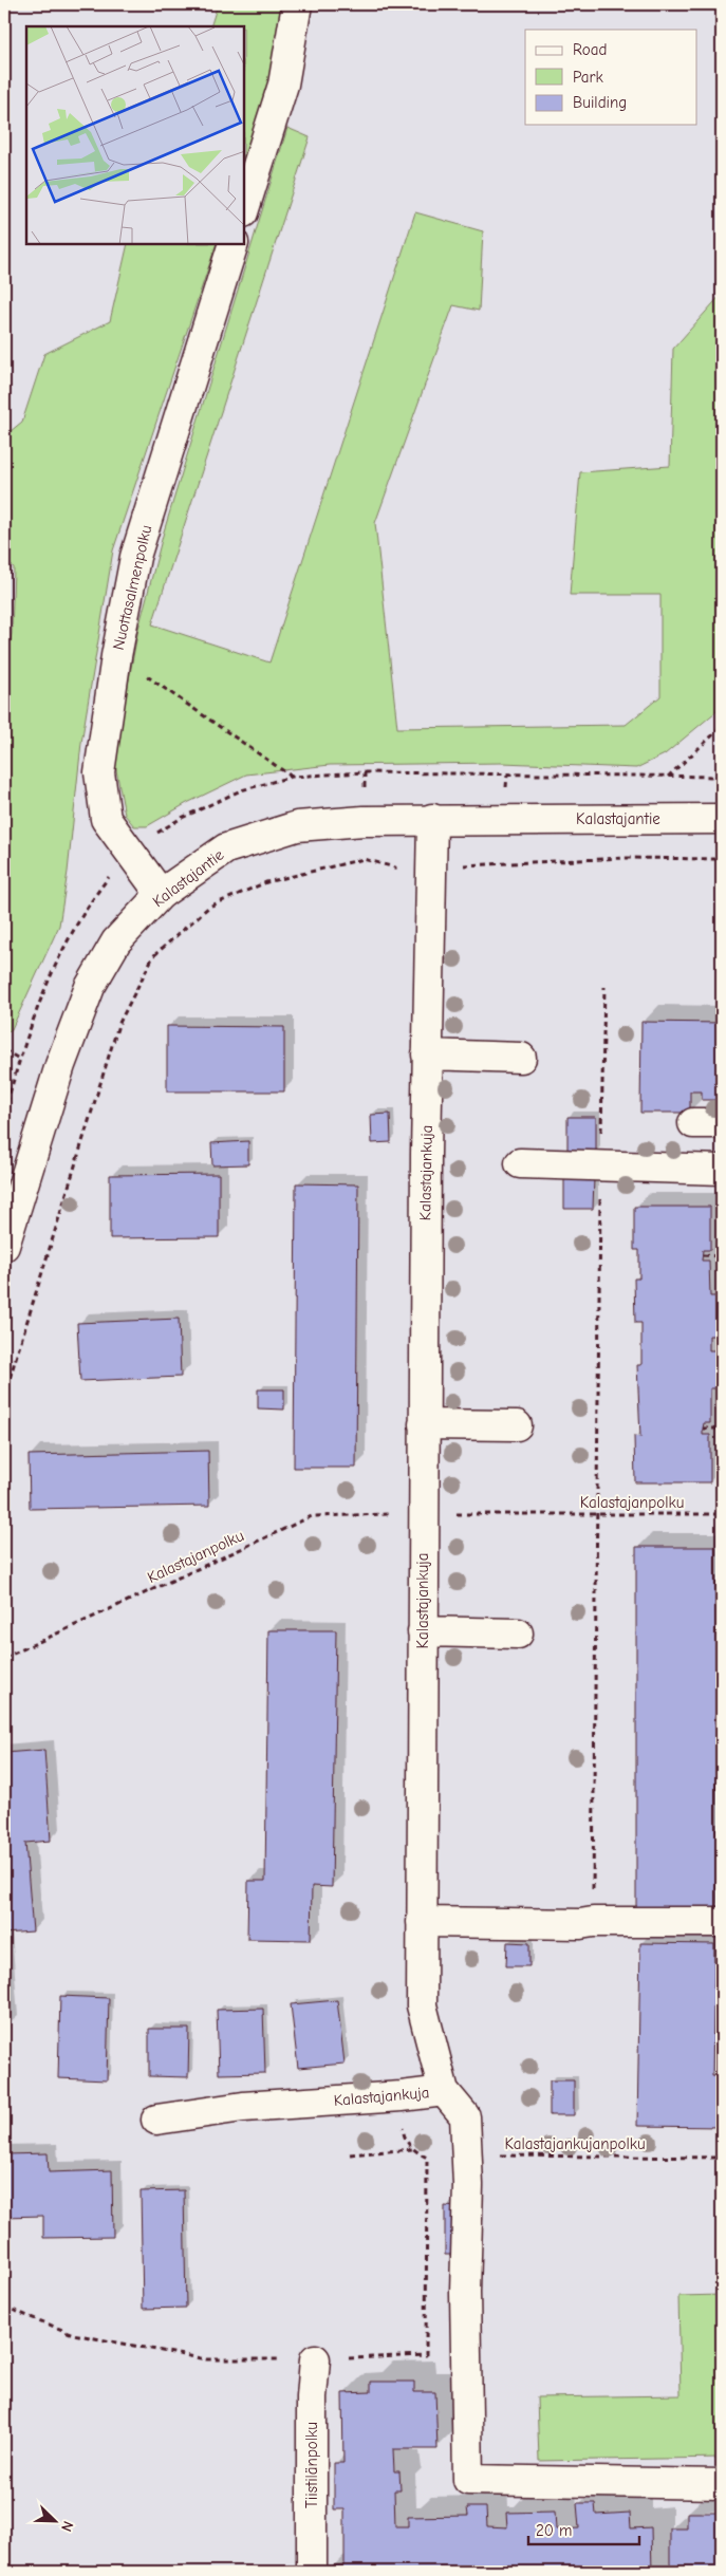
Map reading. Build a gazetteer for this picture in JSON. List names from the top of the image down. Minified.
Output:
{"streets":{"street":["Nuottasalmenpolku","Kalastajantie","Kalastajankuja","Tiistilänpolku"],"path":["Kalastajanpolku","Kalastajankujanpolku"]},"crossings":[["Nuottasalmenpolku","Kalastajantie"],["Kalastajantie","Kalastajankuja"],["Kalastajankuja","Kalastajankujanpolku"]],"legend":["Road","Park","Building"],"scale_bar":"20 m","north":"bottom right"}
